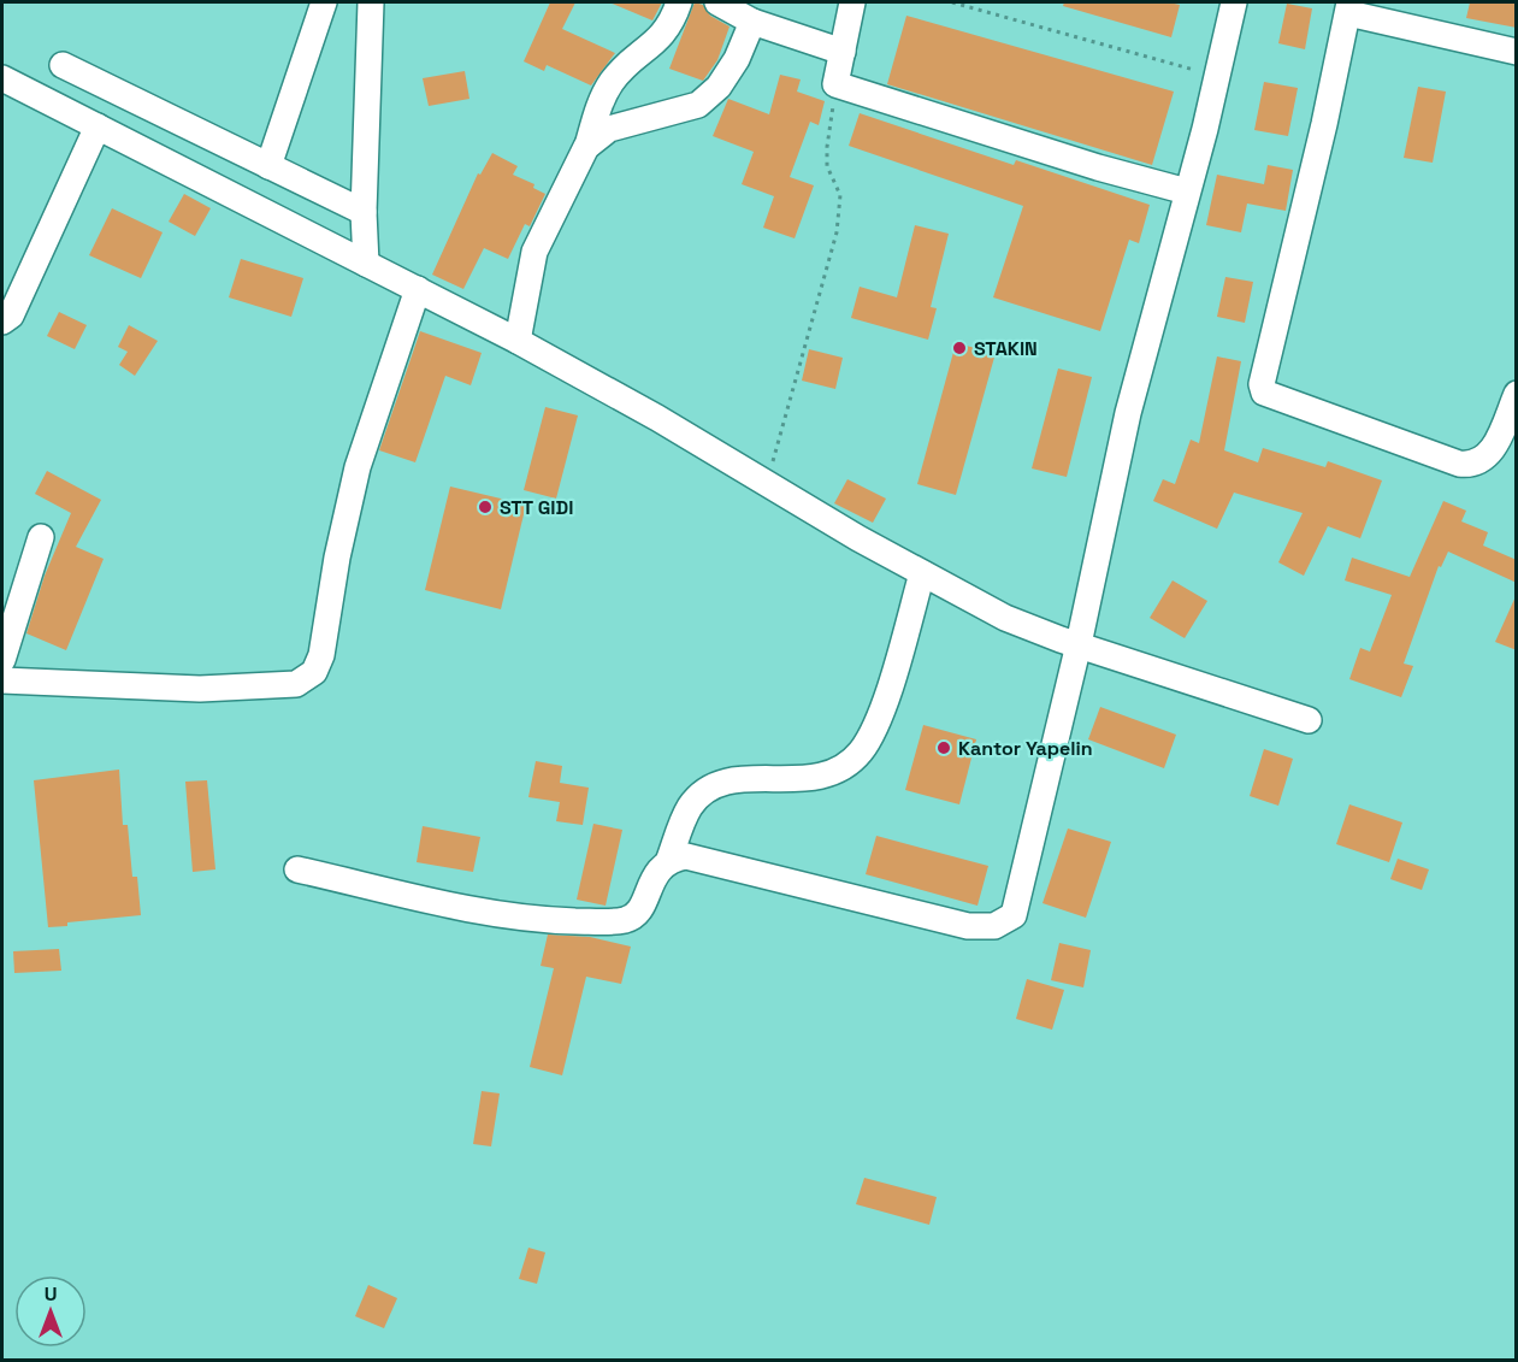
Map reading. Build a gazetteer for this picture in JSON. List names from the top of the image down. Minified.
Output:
{"places":["STAKIN","STT GIDI","Kantor Yapelin"],"north":"top"}
